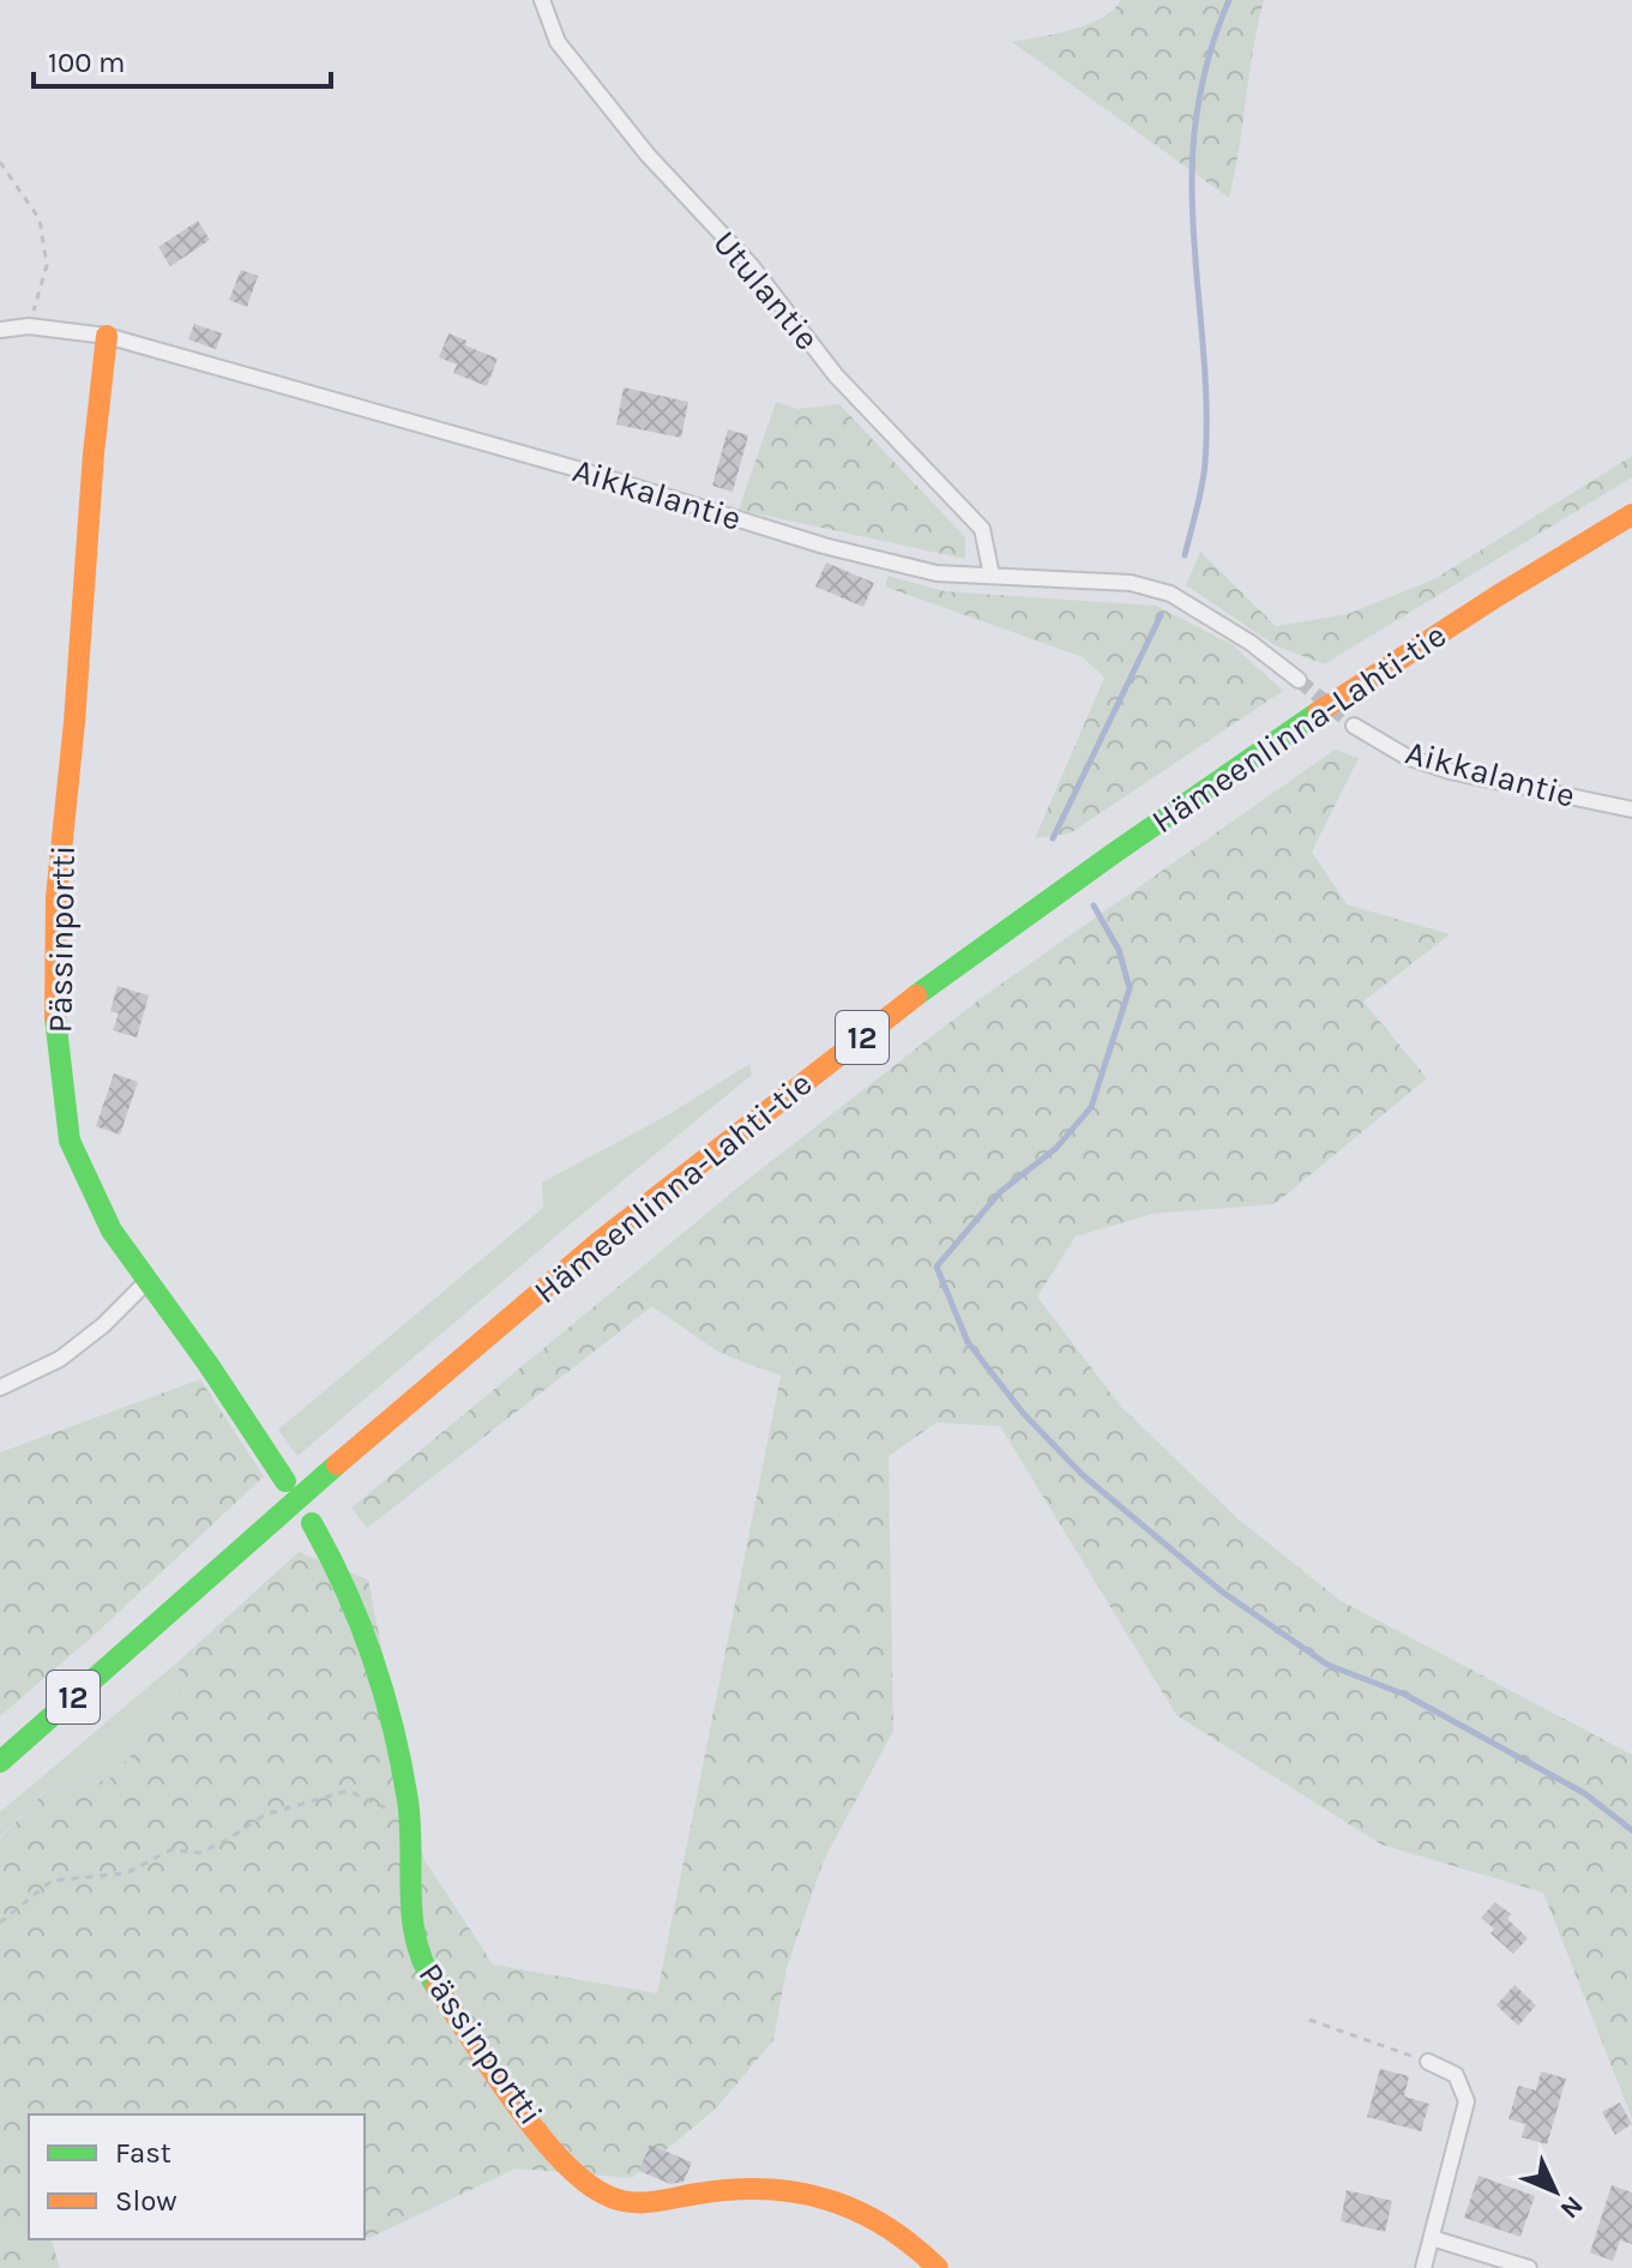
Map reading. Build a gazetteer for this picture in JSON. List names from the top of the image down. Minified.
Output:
{"streets":{"main road":["Hämeenlinna-Lahti-tie","Pässinportti","12"],"street":["Utulantie","Aikkalantie"]},"crossings":[["Utulantie","Aikkalantie"],["Aikkalantie","Pässinportti"]],"legend":["Fast","Slow"],"scale_bar":"100 m","north":"bottom right"}
